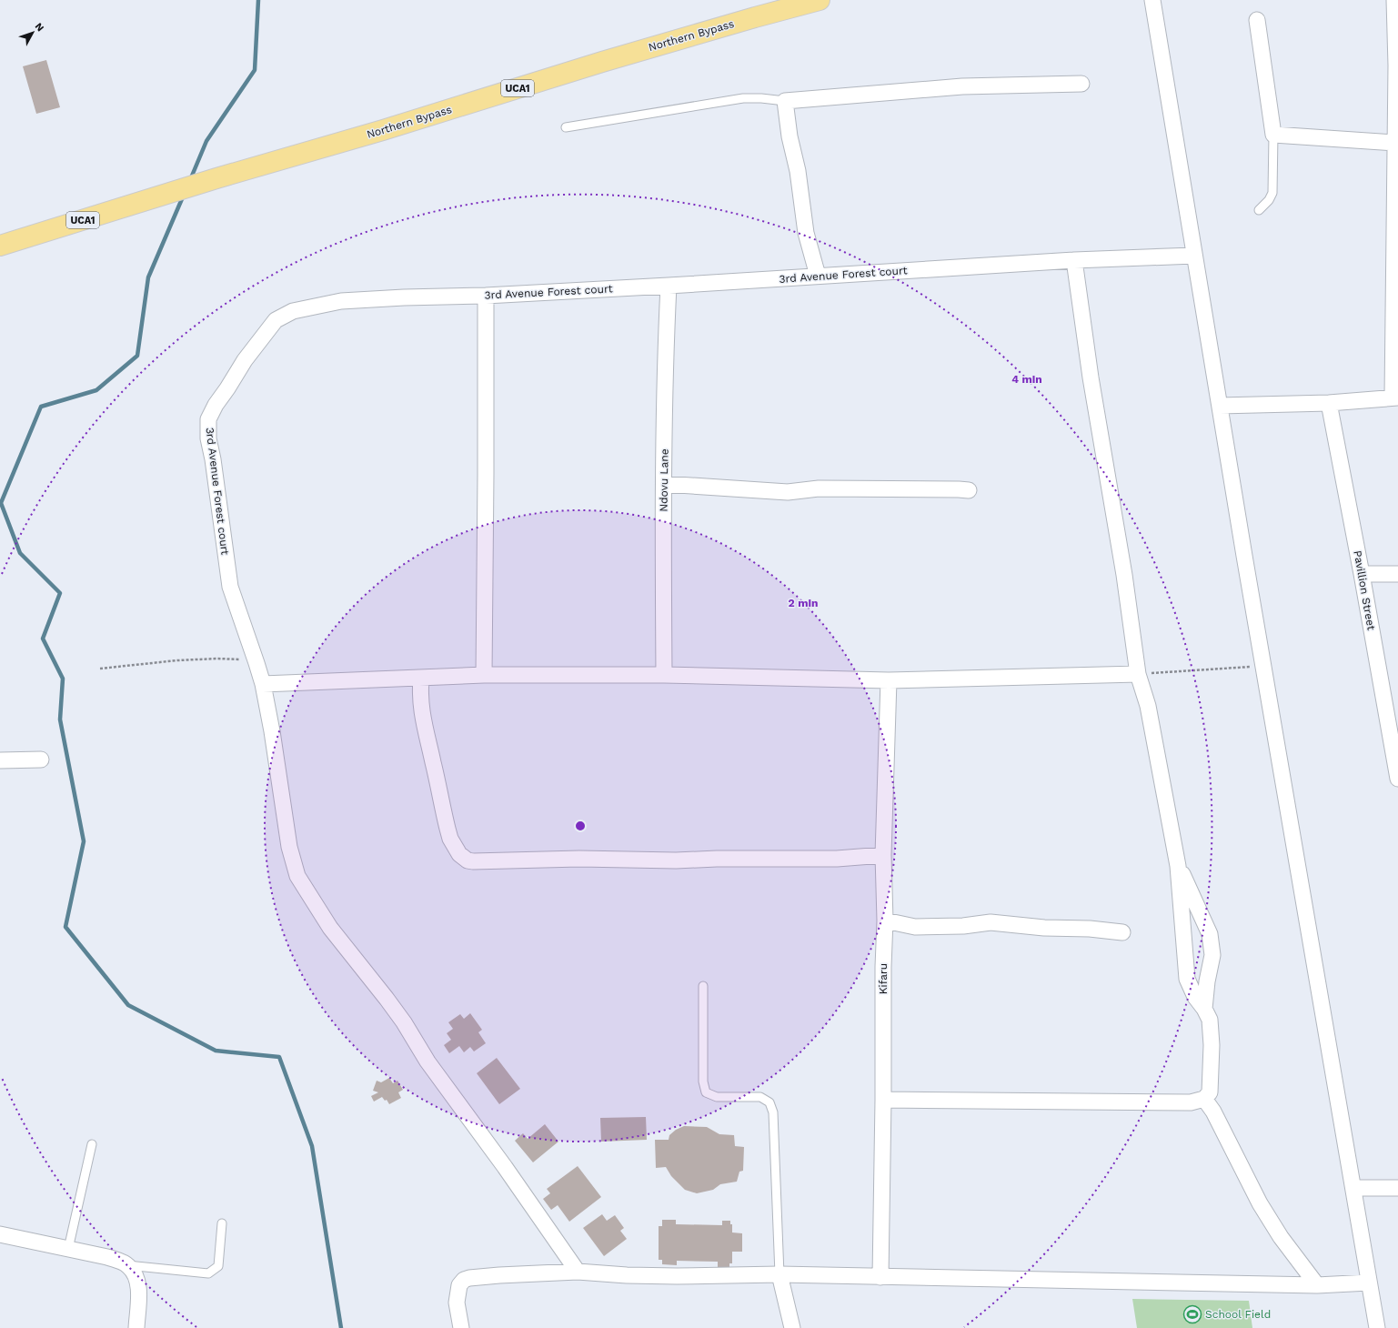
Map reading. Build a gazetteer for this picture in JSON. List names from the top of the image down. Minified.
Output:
{"streets":{"main road":["Northern Bypass","UCA1"],"street":["3rd Avenue Forest court","Ndovu Lane","Pavillion Street","Kifaru"]},"crossings":[["3rd Avenue Forest court","Ndovu Lane"]],"places":{"sports":["School Field"]},"north":"top right","rings":["4 min","2 min"]}
